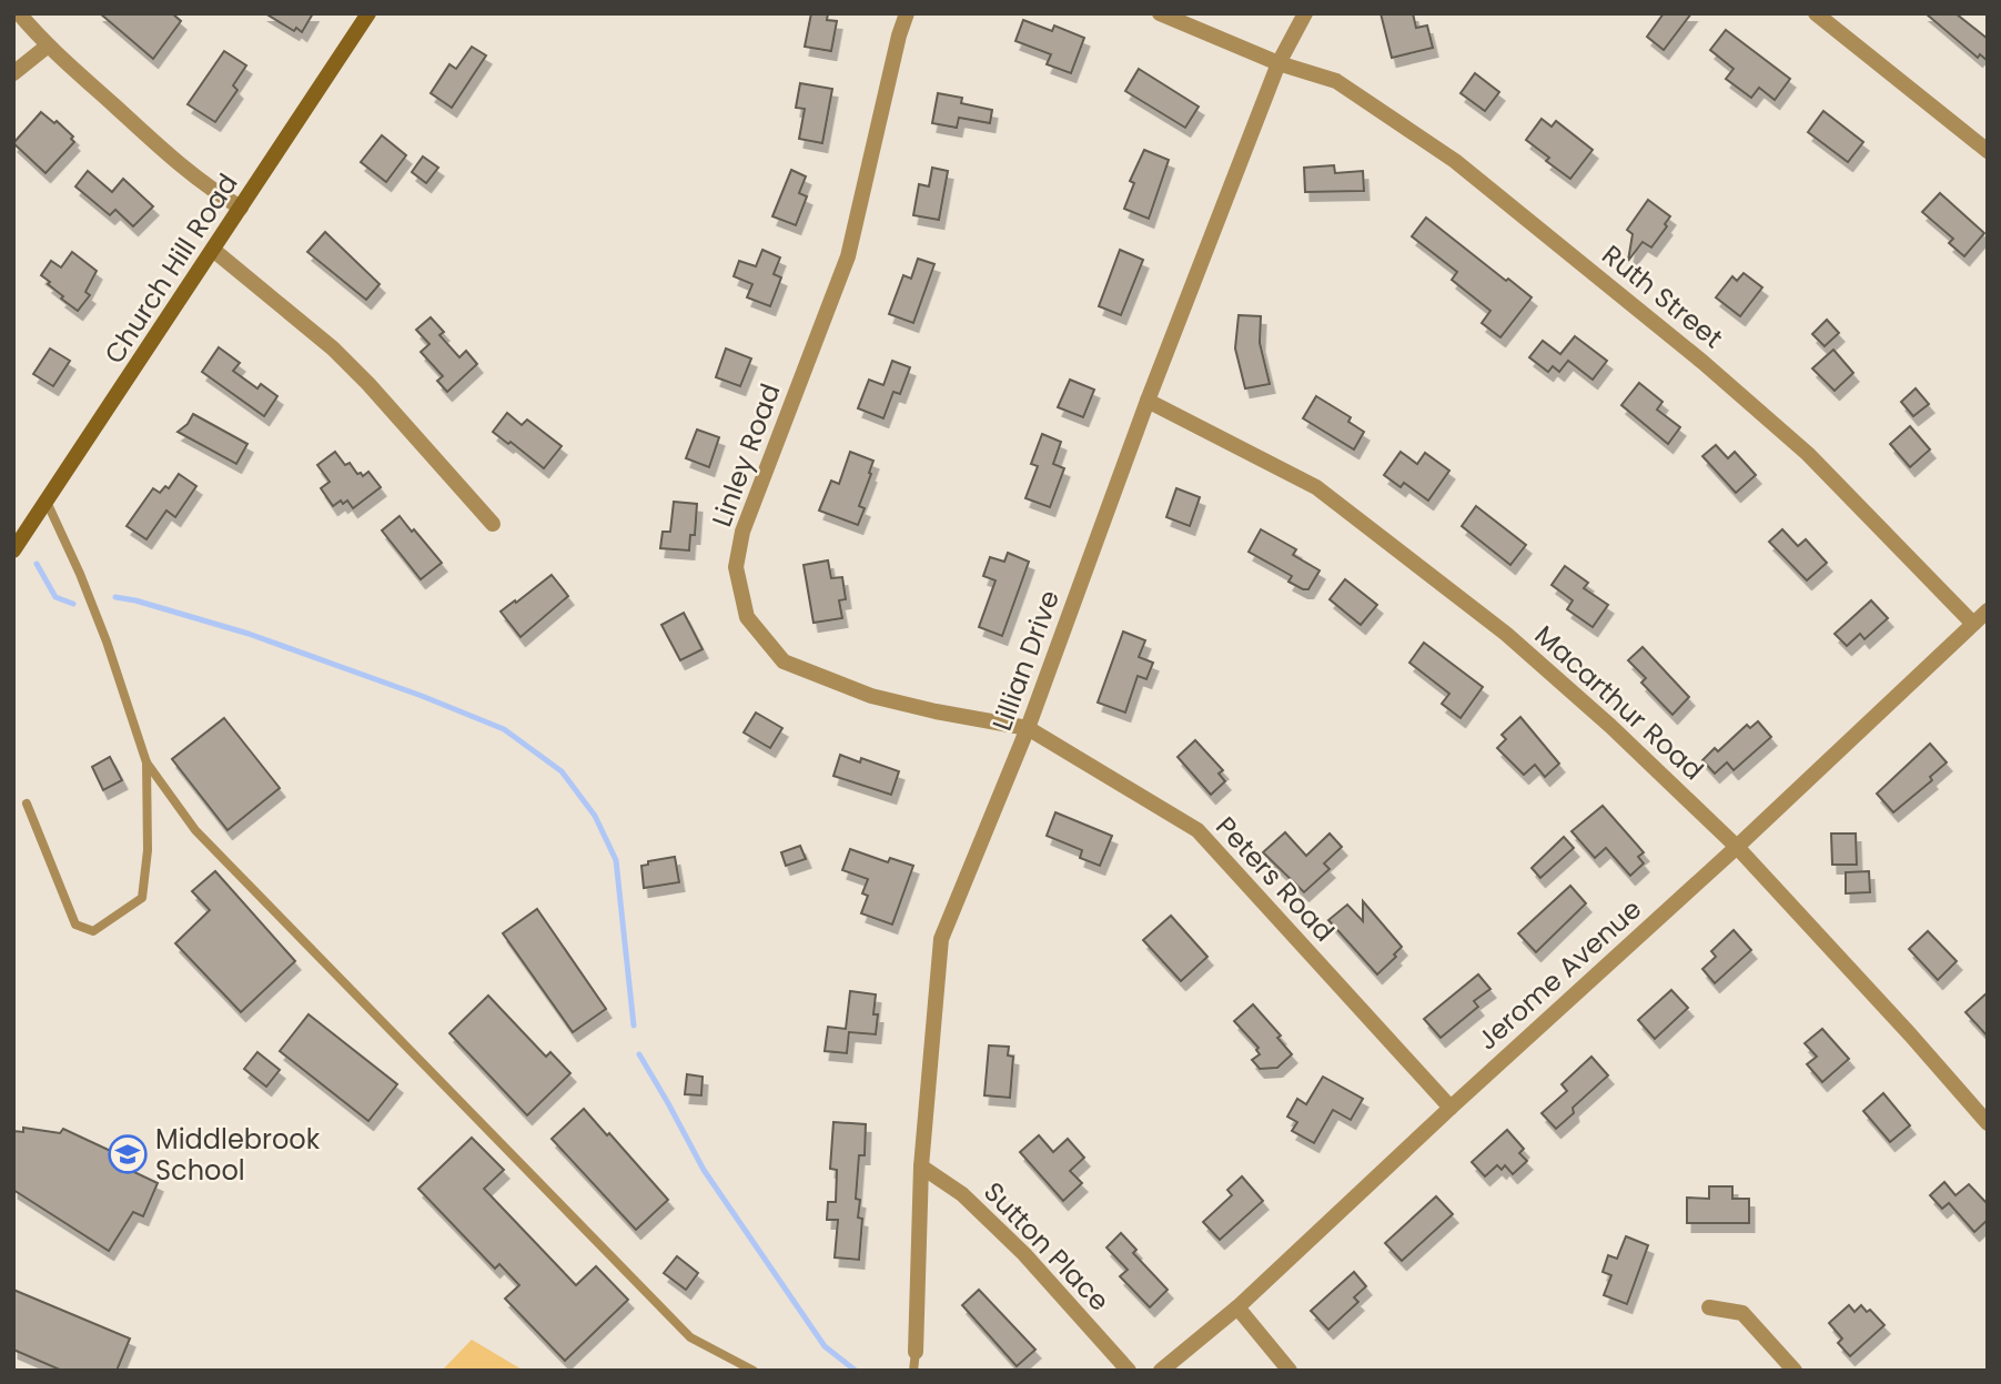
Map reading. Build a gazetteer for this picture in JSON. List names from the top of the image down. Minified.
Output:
{"streets":{"main road":["Church Hill Road"],"street":["Ruth Street","Linley Road","Lillian Drive","Macarthur Road","Peters Road","Jerome Avenue","Sutton Place"]},"crossings":[["Ruth Street","Lillian Drive"],["Ruth Street","Jerome Avenue"],["Linley Road","Lillian Drive"],["Linley Road","Peters Road"],["Lillian Drive","Macarthur Road"],["Lillian Drive","Peters Road"],["Lillian Drive","Sutton Place"],["Macarthur Road","Jerome Avenue"],["Peters Road","Jerome Avenue"]],"places":{"school or university":["Middlebrook School"]}}
